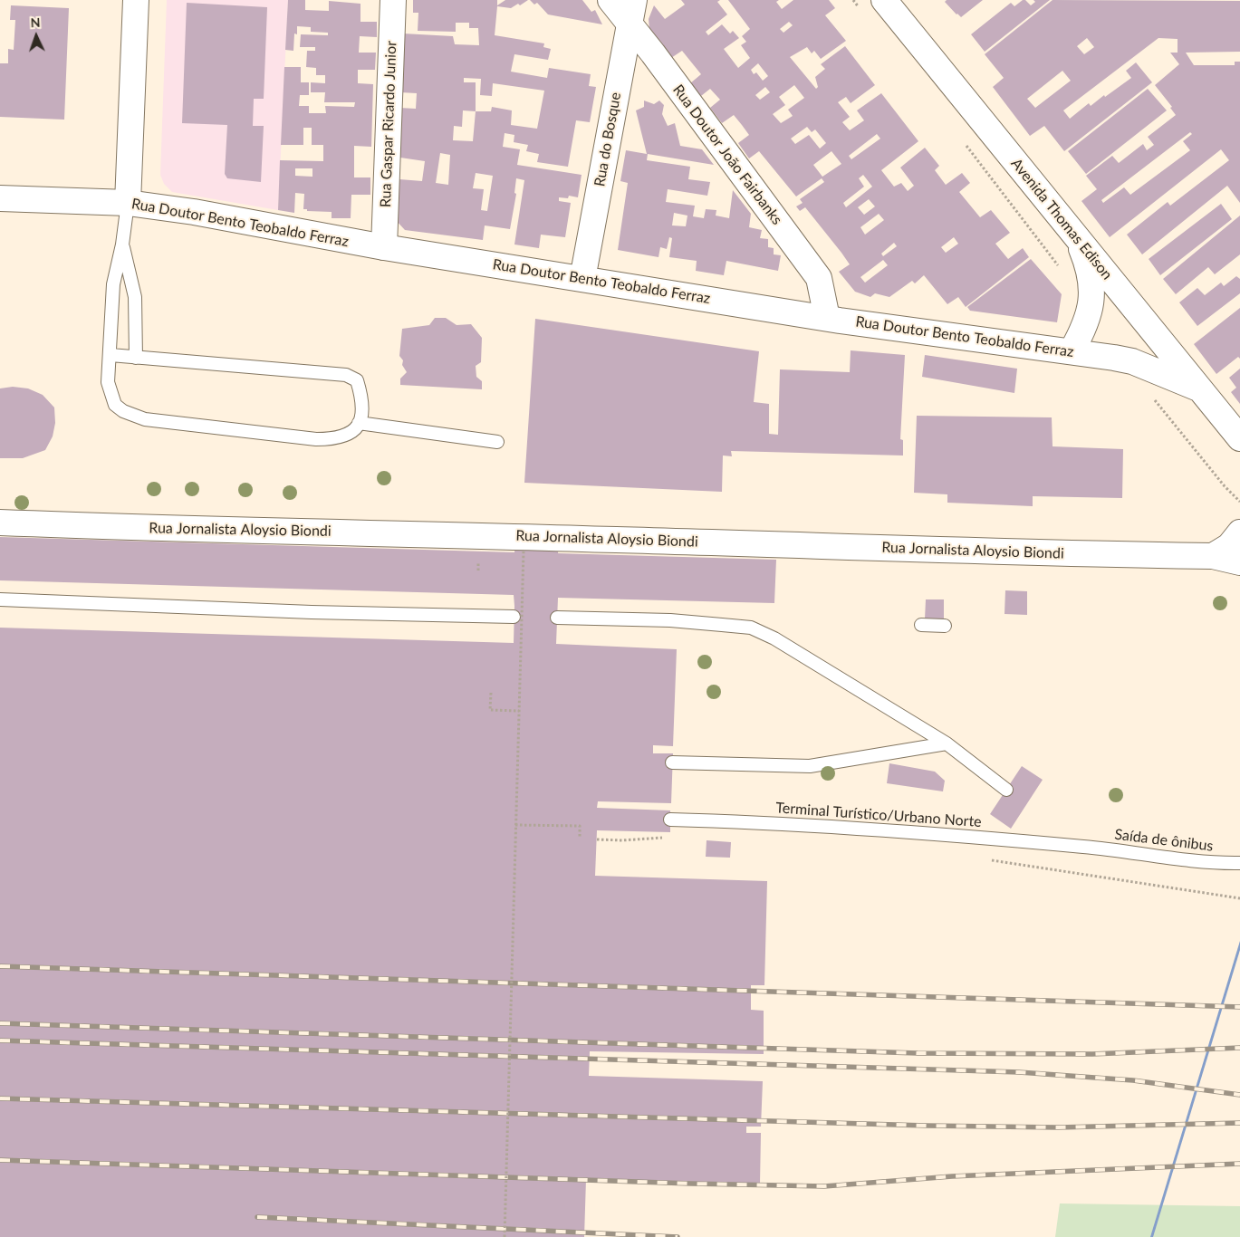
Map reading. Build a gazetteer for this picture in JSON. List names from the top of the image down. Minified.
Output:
{"streets":{"street":["Rua Gaspar Ricardo Junior","Rua do Bosque","Rua Doutor João Fairbanks","Avenida Thomas Edison","Rua Doutor Bento Teobaldo Ferraz","Rua Jornalista Aloysio Biondi"],"lane":["Terminal Turístico/Urbano Norte","Saída de ônibus"]},"crossings":[["Rua Gaspar Ricardo Junior","Rua Doutor Bento Teobaldo Ferraz"],["Rua do Bosque","Rua Doutor João Fairbanks"],["Rua do Bosque","Rua Doutor Bento Teobaldo Ferraz"],["Rua Doutor João Fairbanks","Rua Doutor Bento Teobaldo Ferraz"],["Avenida Thomas Edison","Rua Doutor Bento Teobaldo Ferraz"],["Terminal Turístico/Urbano Norte","Saída de ônibus"]],"north":"top"}
